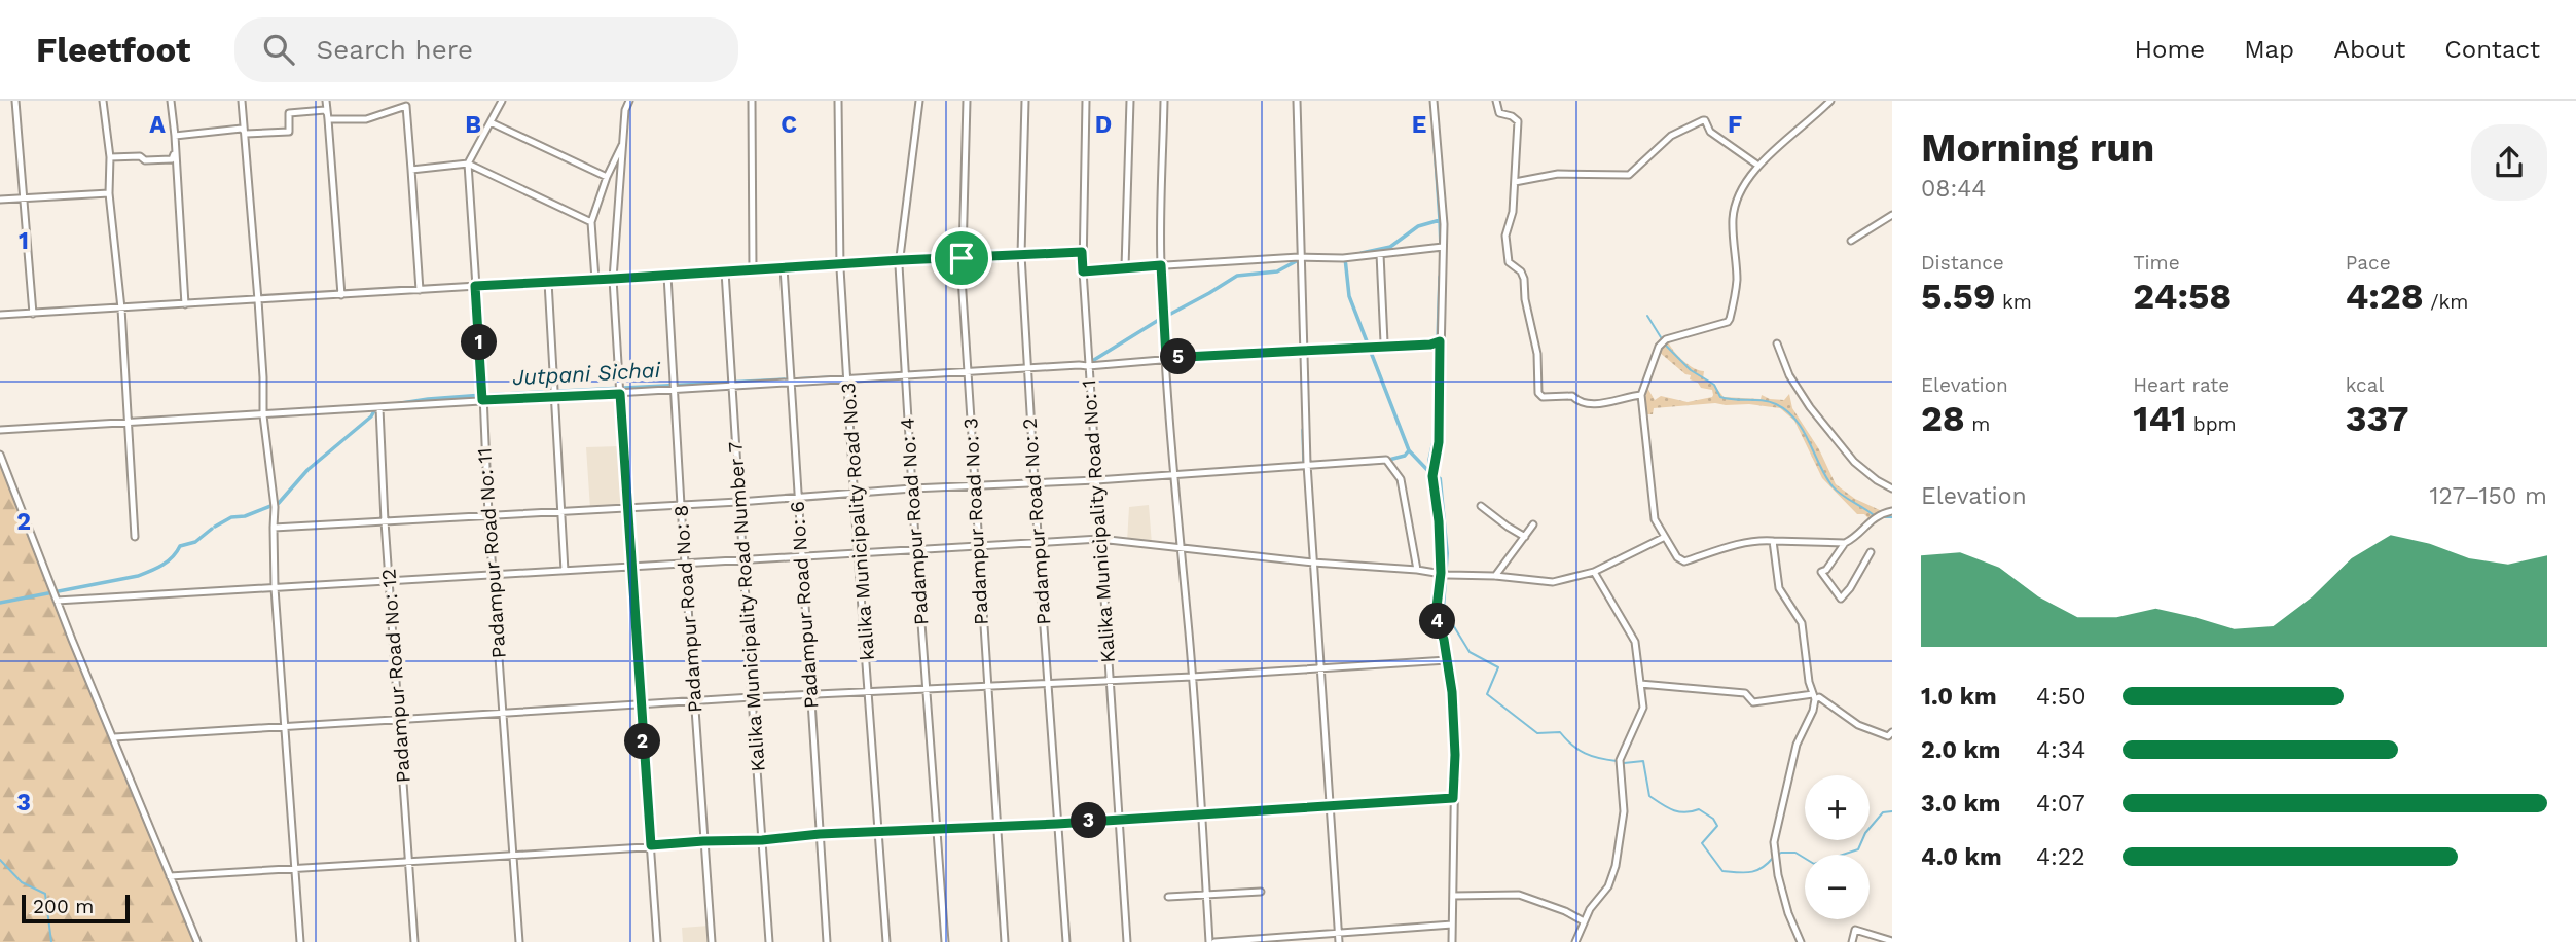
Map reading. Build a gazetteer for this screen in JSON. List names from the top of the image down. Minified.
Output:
{"streets":{"street":["kalika Municipality Road No.3","Padampur Road No: 4","Padampur Road No: 3","Padampur Road No: 2","Kalika Municipality Road No: 1","Padampur Road No: 11","Padampur Road No: 6","Kalika Municipality Road Number 7","Padampur Road No: 8","Padampur Road No: 12"]},"water":["Jutpani Sichai"],"scale_bar":"200 m","page":{"header":"Fleetfoot","search":"Search here","nav":["Home","Map","About","Contact"],"heading":["Morning run","08:44"],"stats":[["Distance","5.59 km"],["Time","24:58"],["Pace","4:28 /km"],["Elevation","28 m"],["Heart rate","141 bpm"],["kcal","337"]],"pins":["1","5","4","2","3"],"chart":["Elevation","127–150 m"],"list":[{"name":"1.0 km","note":"4:50"},{"name":"2.0 km","note":"4:34"},{"name":"3.0 km","note":"4:07"},{"name":"4.0 km","note":"4:22"}],"map_buttons":["+","−"],"scale":"200 m"},"grid":{"columns":["A","B","C","D","E","F"],"rows":["1","2","3"]}}
